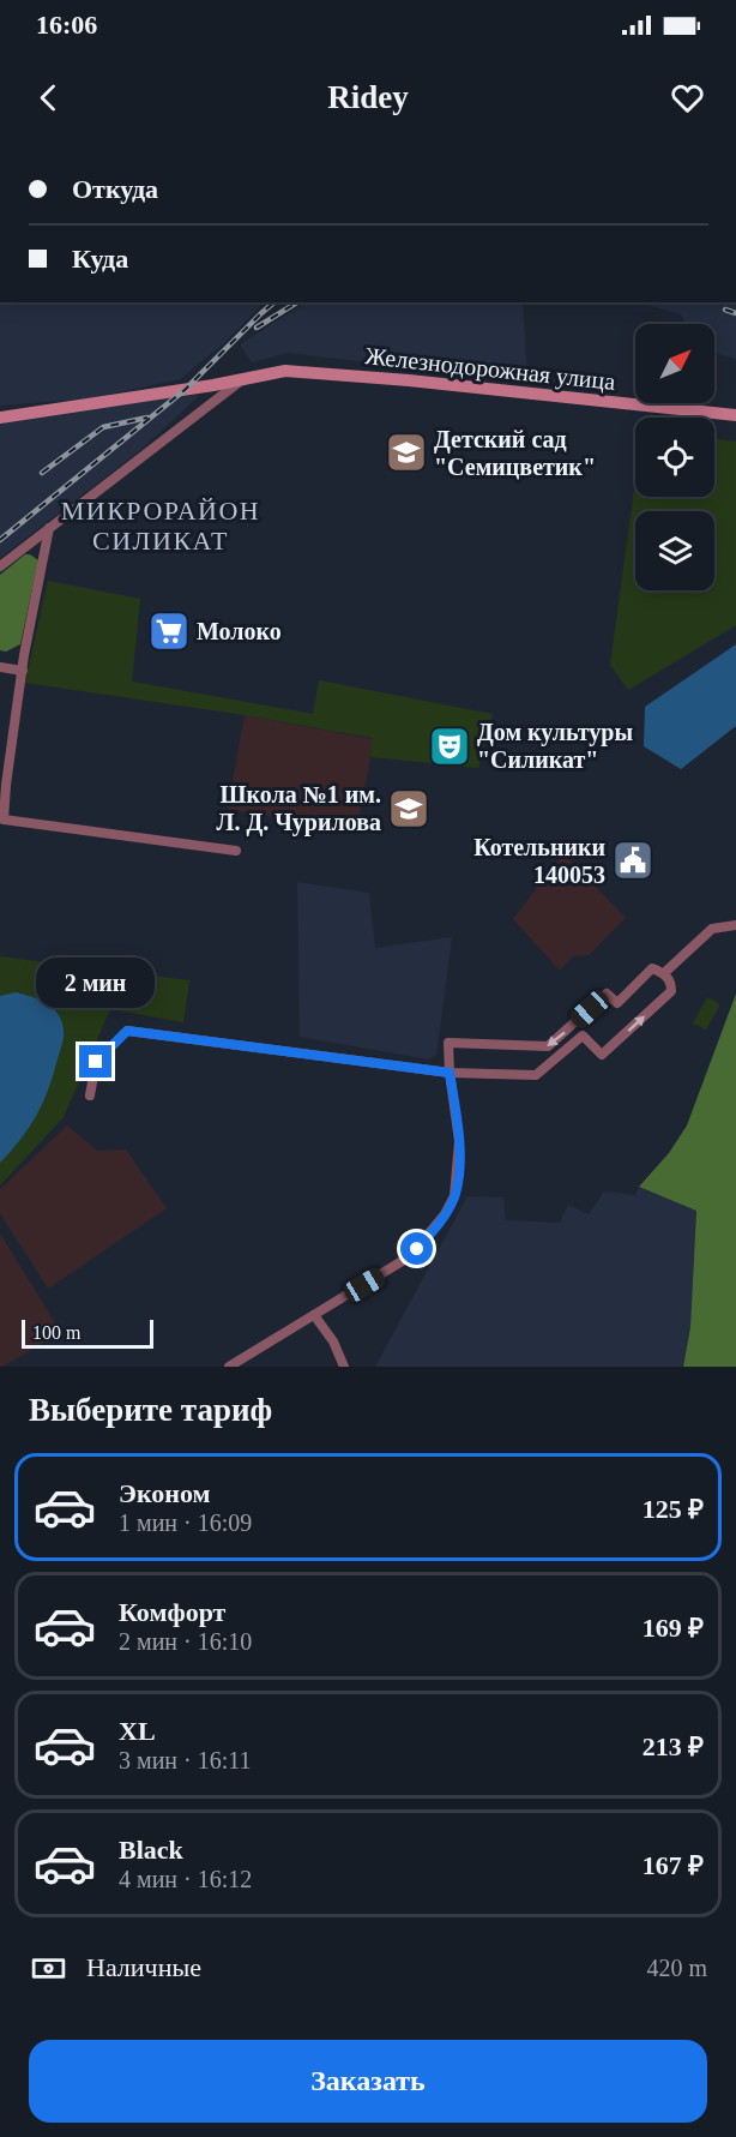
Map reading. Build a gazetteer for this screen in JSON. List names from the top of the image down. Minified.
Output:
{"streets":{"street":["Железнодорожная улица"]},"districts":["МИКРОРАЙОН СИЛИКАТ"],"places":{"school or university":["Детский сад \"Семицветик\"","Школа №1 им. Л. Д. Чурилова"],"supermarket":["Молоко"],"theatre":["Дом культуры \"Силикат\""],"public building":["Котельники 140053"]},"scale_bar":"100 m","north":"top right","page":{"status":"16:06","header":"Ridey","banner":["Откуда","Куда"],"bubble":"2 мин","scale":"100 m","heading":"Выберите тариф","list":[{"name":"Эконом","note":"1 мин · 16:09","value":"125 ₽"},{"name":"Комфорт","note":"2 мин · 16:10","value":"169 ₽"},{"name":"XL","note":"3 мин · 16:11","value":"213 ₽"},{"name":"Black","note":"4 мин · 16:12","value":"167 ₽"}],"pay":["Наличные","420 m"],"buttons":"Заказать"}}
